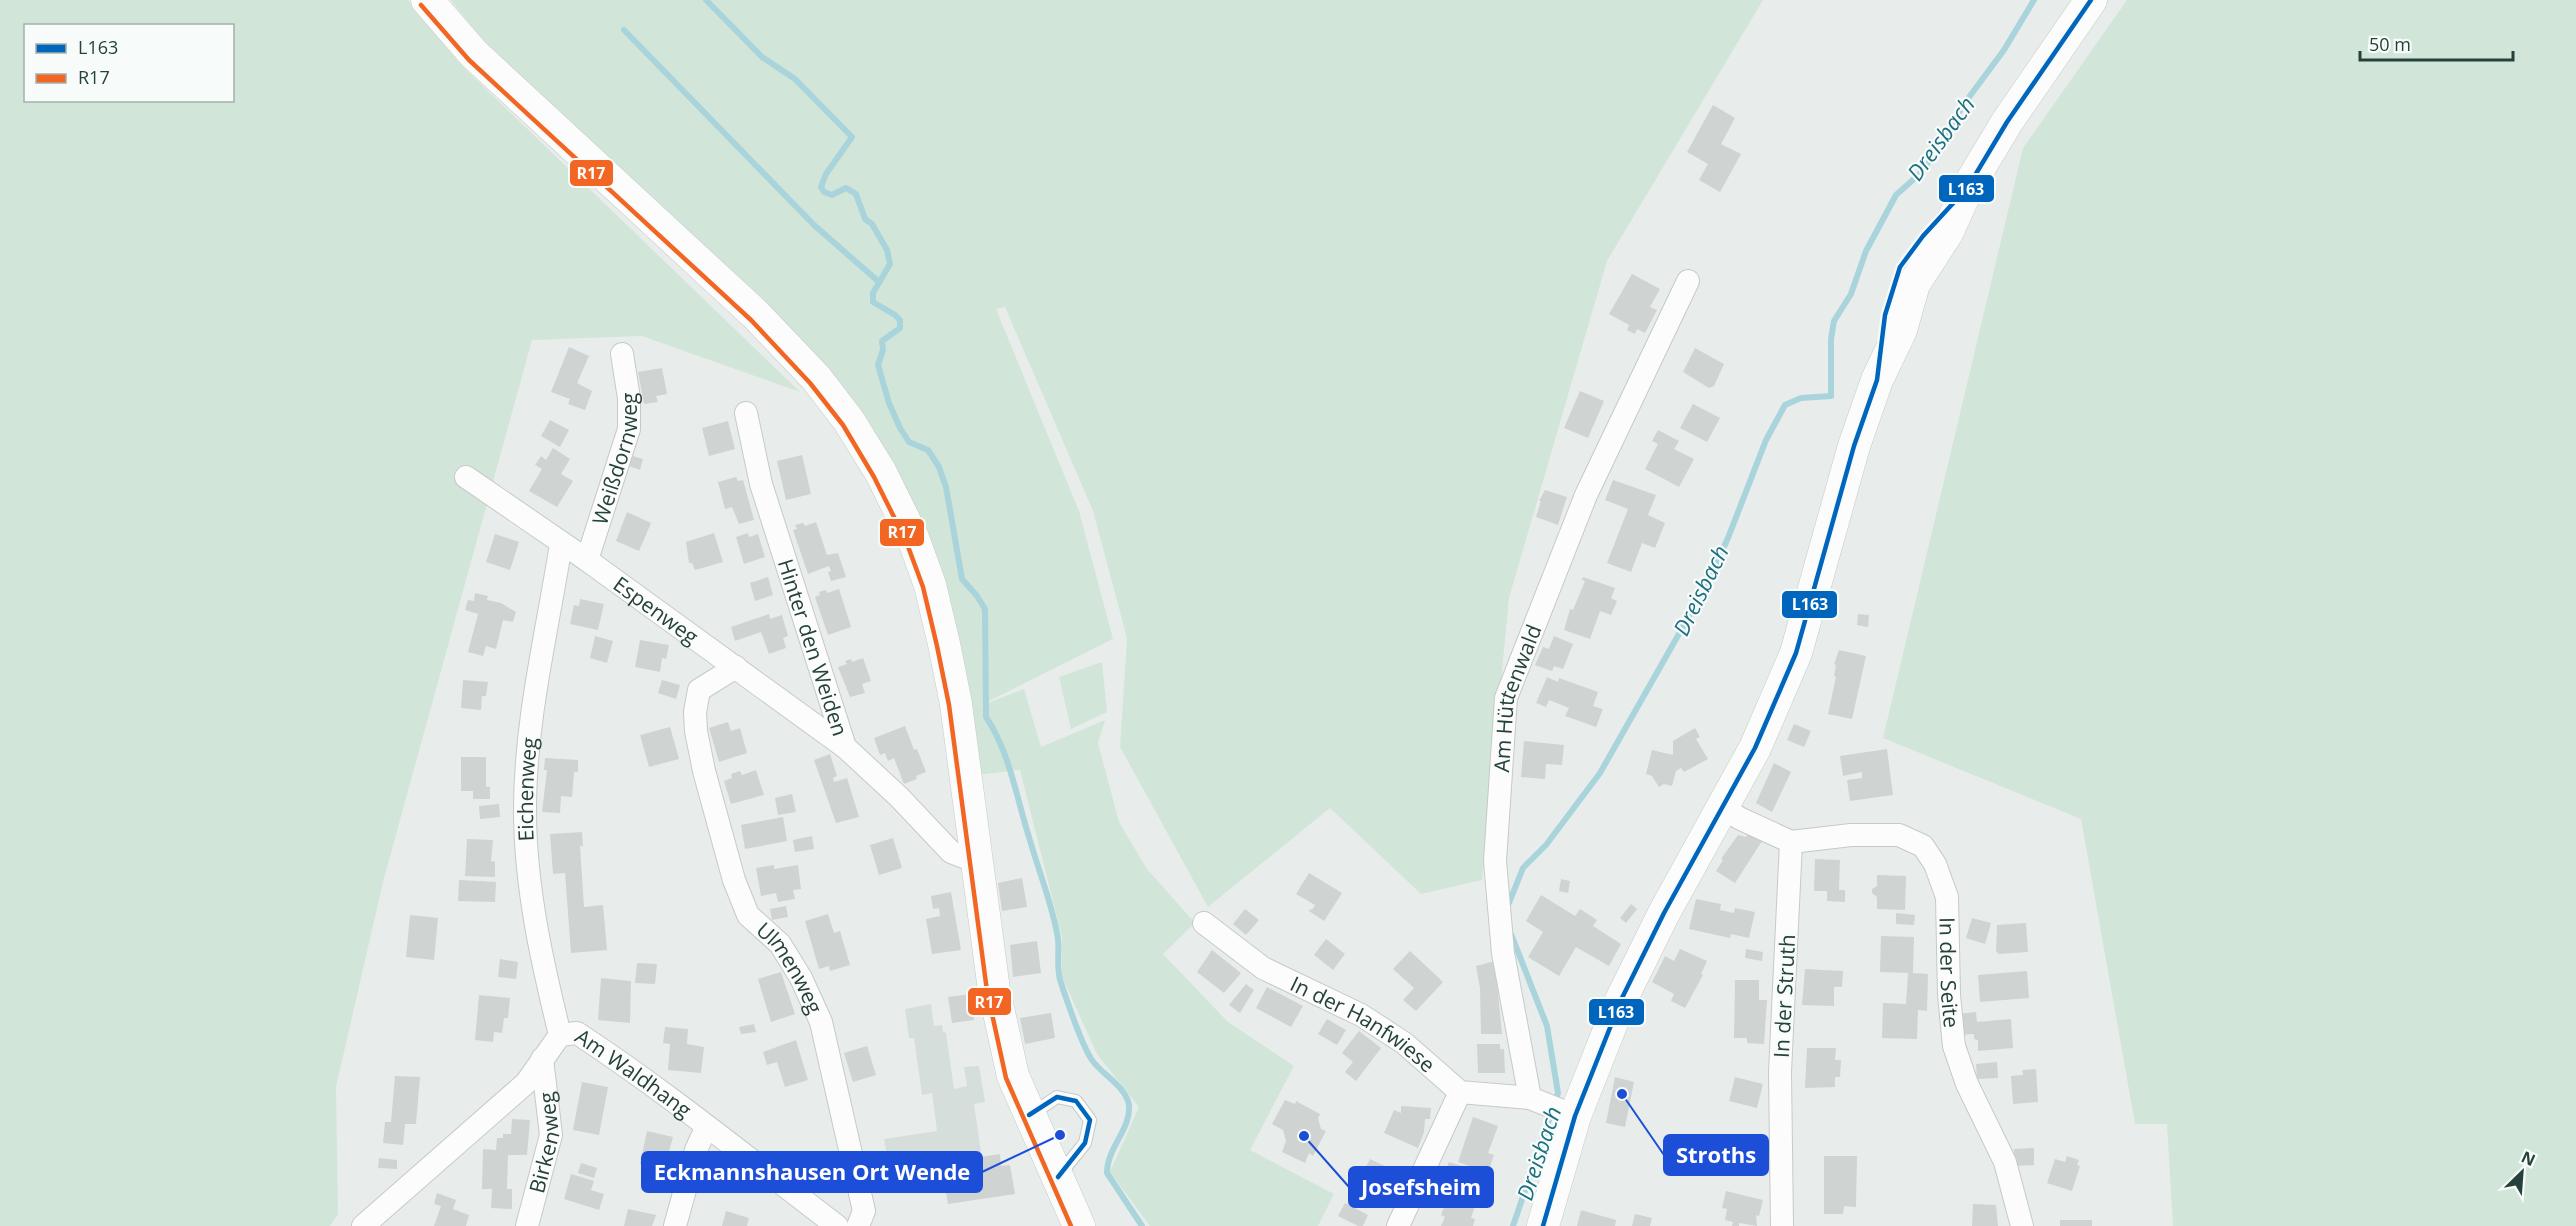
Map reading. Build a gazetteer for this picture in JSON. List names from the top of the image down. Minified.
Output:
{"streets":{"street":["Weißdornweg","Espenweg","Hinter den Weiden","Am Hüttenwald","Eichenweg","Ulmenweg","In der Seite","In der Struth","In der Hanfwiese","Am Waldhang","Birkenweg"]},"crossings":[["Weißdornweg","Espenweg"],["Espenweg","Hinter den Weiden"],["Espenweg","Eichenweg"],["Espenweg","Ulmenweg"],["Eichenweg","Am Waldhang"],["In der Seite","In der Struth"],["Am Waldhang","Birkenweg"]],"water":["Dreisbach"],"places":["Stroths","Eckmannshausen Ort Wende","Josefsheim"],"lines":["transit line L163","transit line R17"],"legend":["L163","R17"],"scale_bar":"50 m","north":"top right"}
